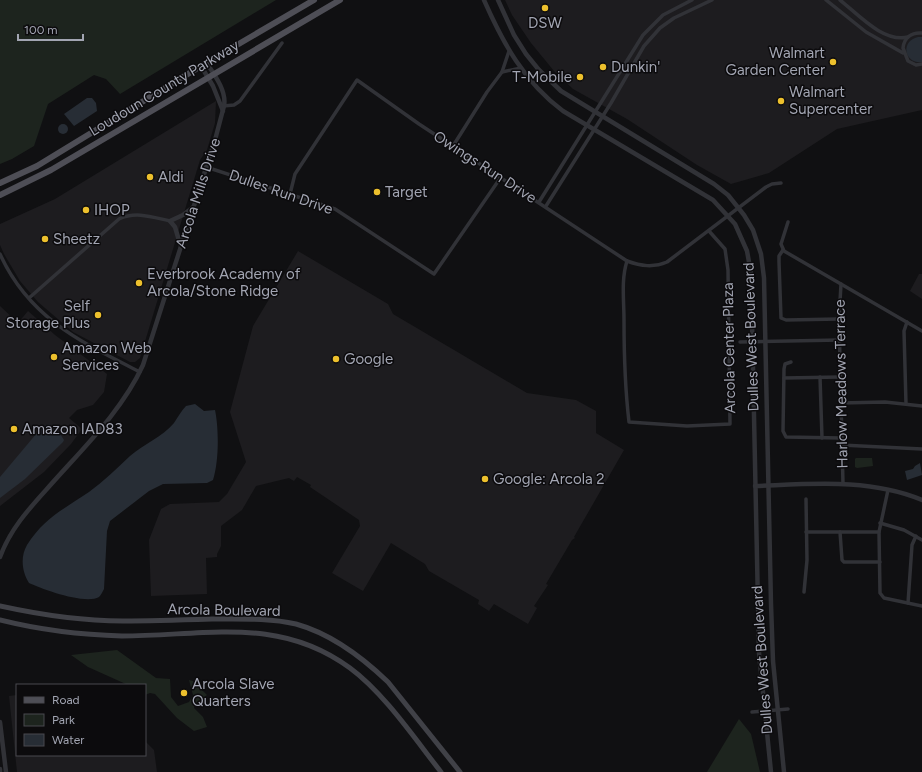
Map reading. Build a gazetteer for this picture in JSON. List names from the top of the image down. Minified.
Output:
{"streets":{"main road":["Loudoun County Parkway","Arcola Boulevard"],"street":["Owings Run Drive","Dulles Run Drive","Arcola Mills Drive","Dulles West Boulevard","Arcola Center Plaza","Harlow Meadows Terrace"]},"crossings":[["Loudoun County Parkway","Arcola Mills Drive"],["Owings Run Drive","Dulles Run Drive"],["Owings Run Drive","Dulles West Boulevard"],["Owings Run Drive","Arcola Center Plaza"],["Dulles Run Drive","Arcola Mills Drive"]],"places":["DSW","Walmart Garden Center","Dunkin'","T-Mobile","Walmart Supercenter","Aldi","Target","IHOP","Sheetz","Everbrook Academy of Arcola/Stone Ridge","Self Storage Plus","Amazon Web Services","Google","Amazon IAD83","Google: Arcola 2","Arcola Slave Quarters"],"legend":["Road","Park","Water"],"scale_bar":"100 m"}
